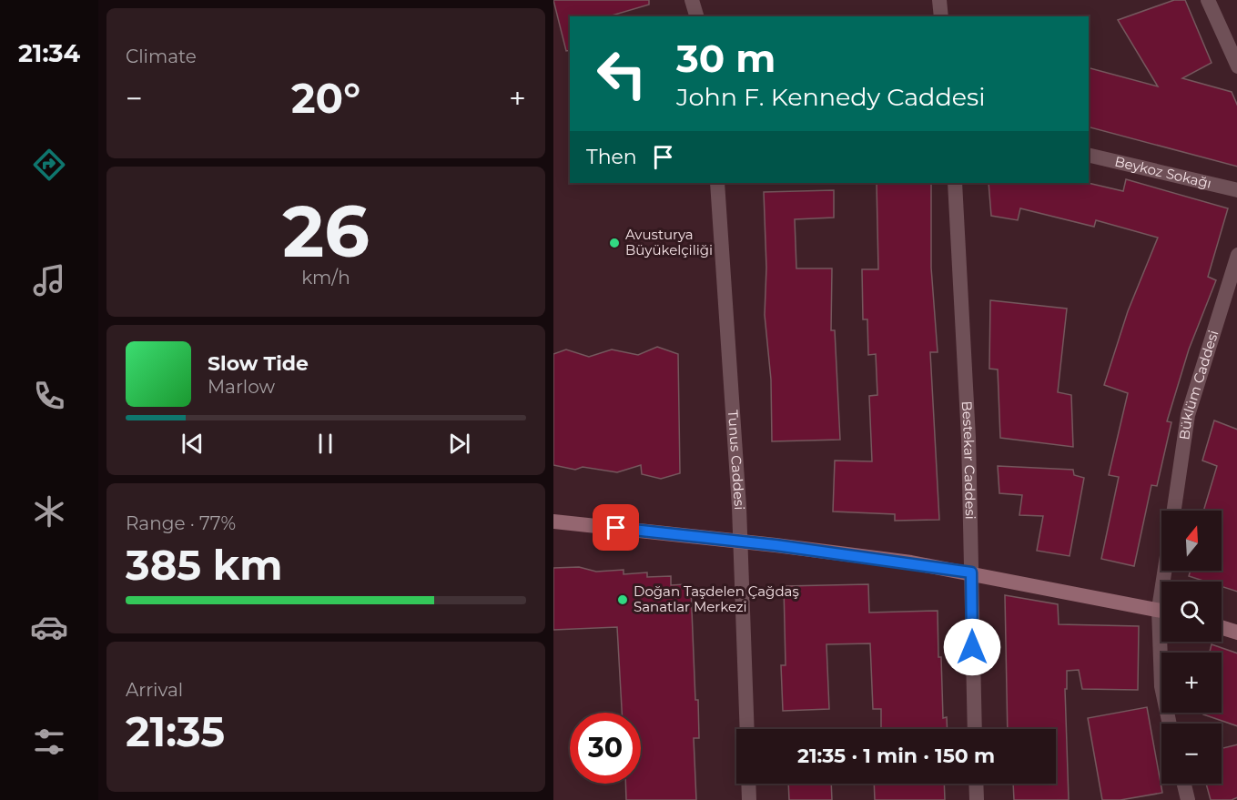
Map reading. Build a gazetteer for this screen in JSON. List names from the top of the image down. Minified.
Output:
{"streets":{"street":["Beykoz Sokağı","Büklüm Caddesi","Tunus Caddesi","Bestekar Caddesi"]},"places":["Avusturya Büyükelçiliği","Doğan Taşdelen Çağdaş Sanatlar Merkezi"],"north":"top","page":{"tabs":"21:34","tile":["Climate",["26","km/h"],["Range · 77%","385 km"],["Arrival","21:35"]],"turn":["30 m","John F. Kennedy Caddesi"],"heat":["−","20°","+"],"then":"Then","song":["Slow Tide","Marlow"],"map_buttons":["+","−"],"limit":"30","trip":"21:35 · 1 min · 150 m"}}
